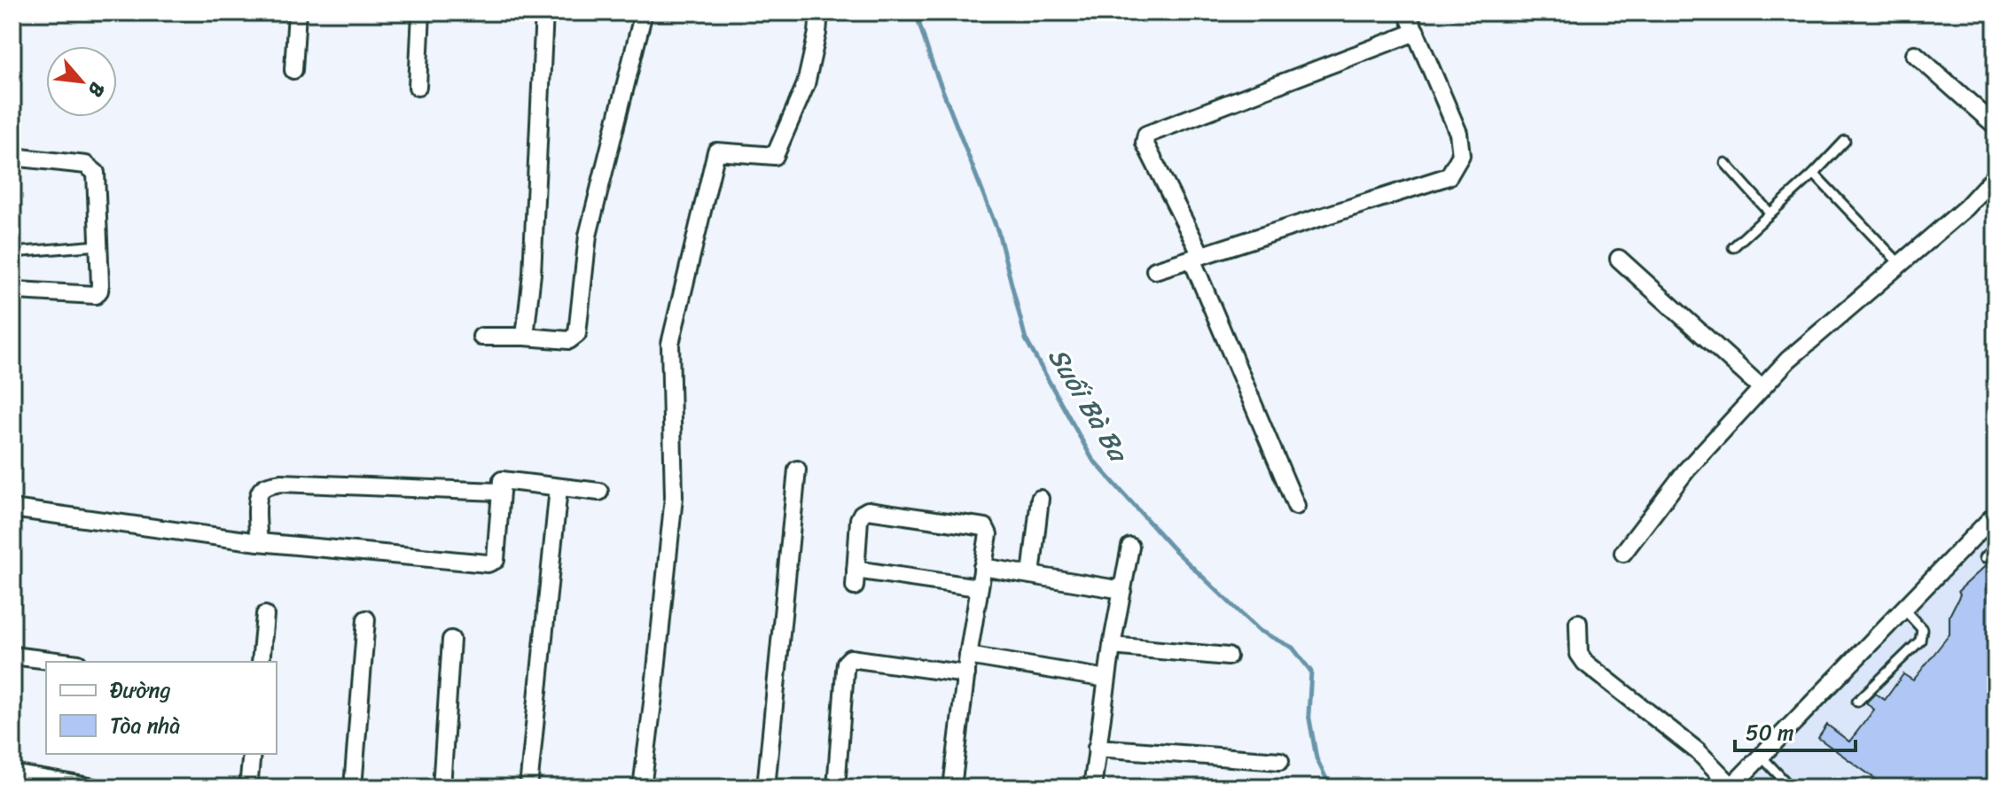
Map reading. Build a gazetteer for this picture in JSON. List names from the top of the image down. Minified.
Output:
{"water":["Suối Bà Ba"],"legend":["Đường","Tòa nhà"],"scale_bar":"50 m","north":"bottom right"}
